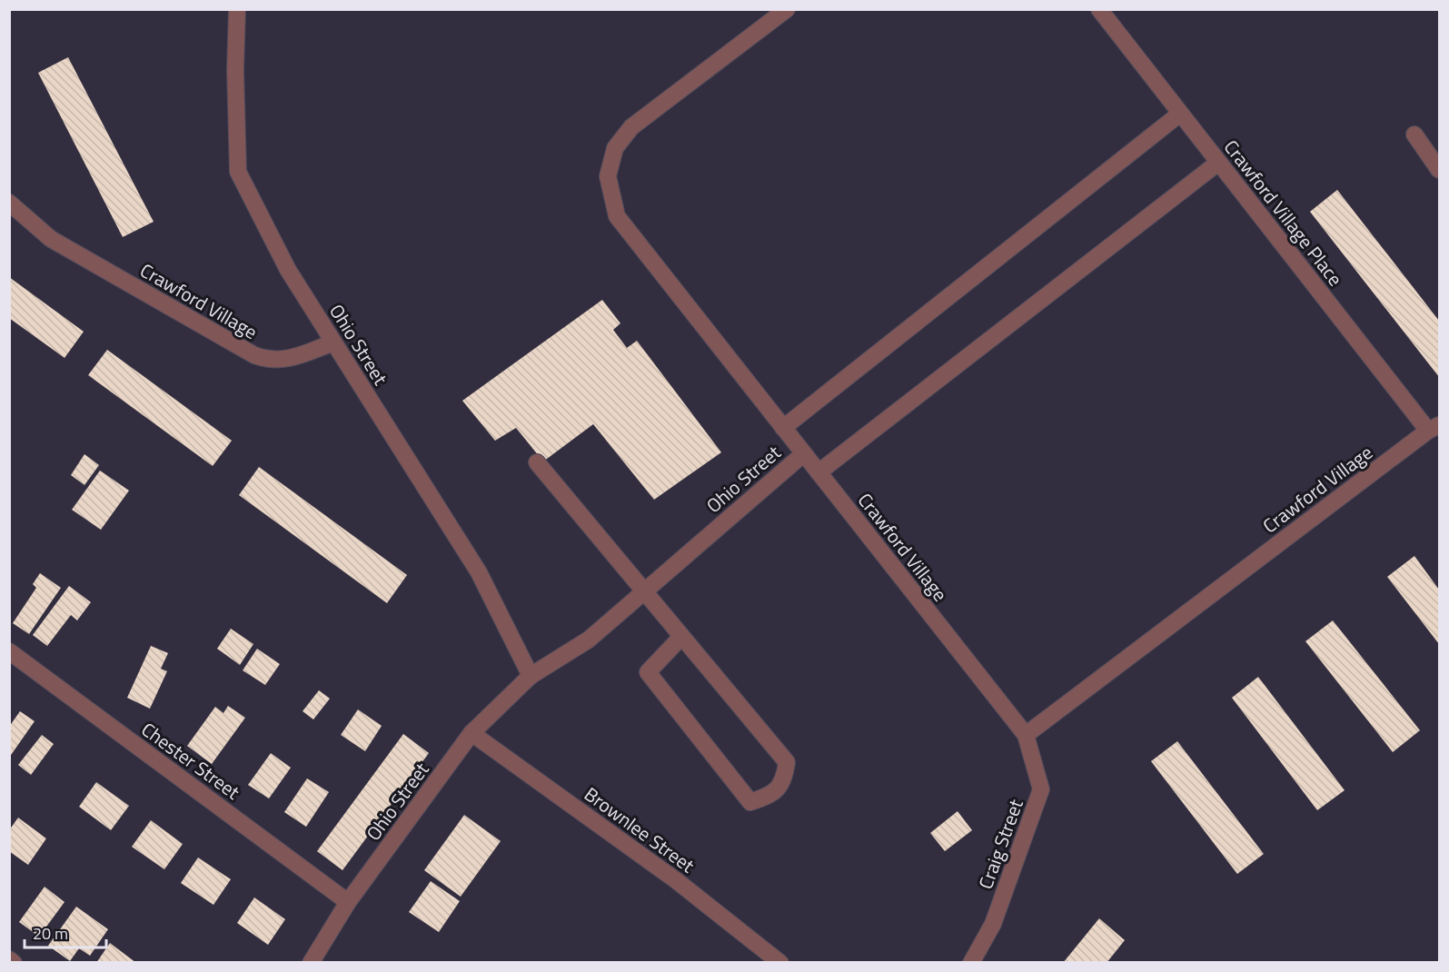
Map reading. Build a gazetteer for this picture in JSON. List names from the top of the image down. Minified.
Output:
{"streets":{"street":["Crawford Village Place","Crawford Village","Ohio Street","Chester Street","Brownlee Street","Craig Street"]},"crossings":[["Crawford Village Place","Crawford Village"],["Crawford Village","Ohio Street"],["Crawford Village","Craig Street"],["Ohio Street","Chester Street"],["Ohio Street","Brownlee Street"]],"scale_bar":"20 m"}
